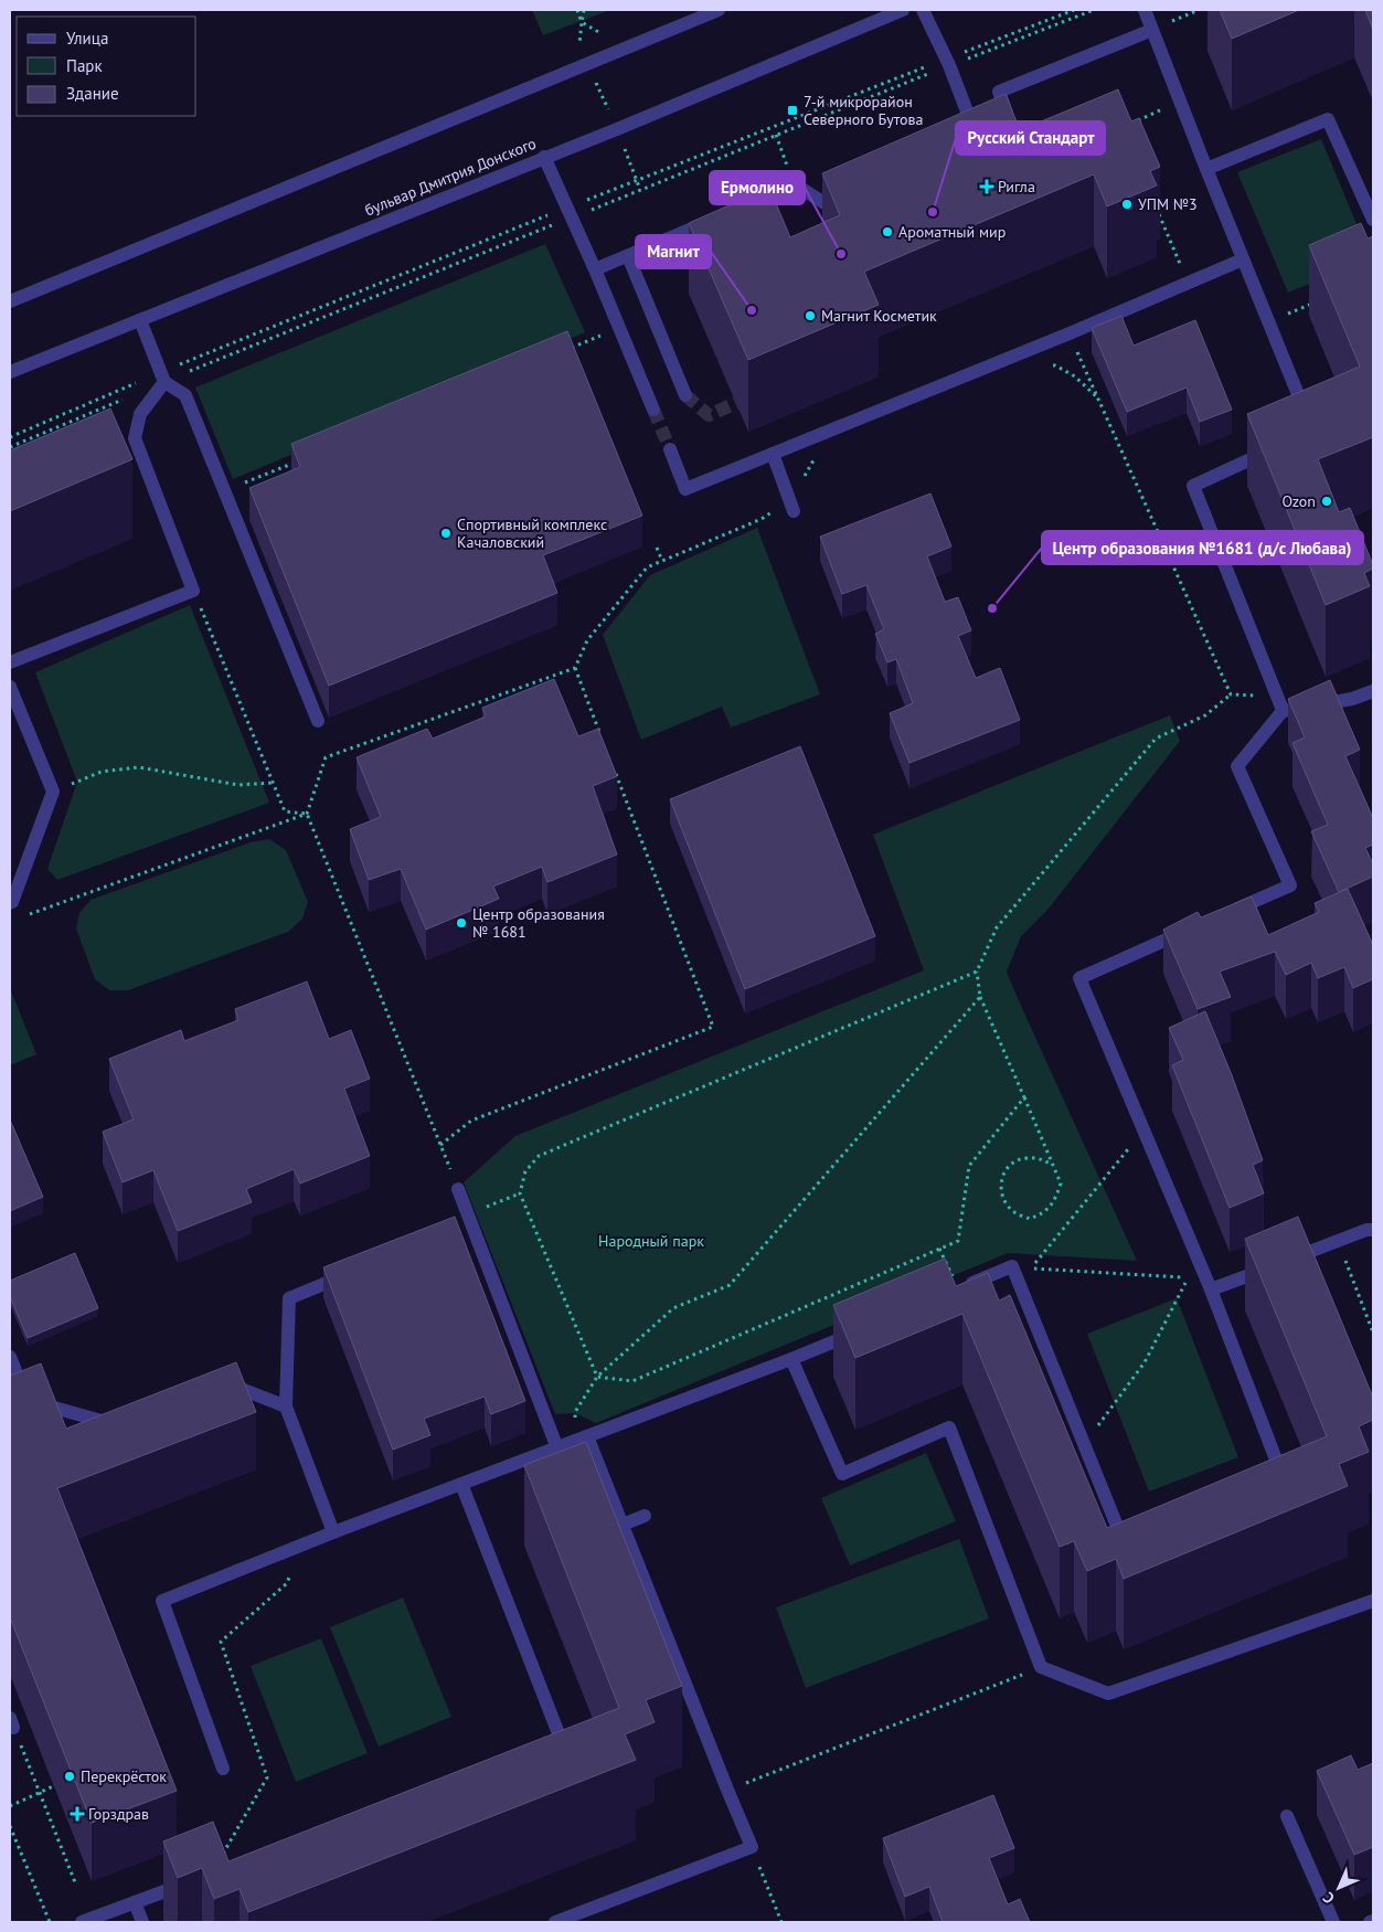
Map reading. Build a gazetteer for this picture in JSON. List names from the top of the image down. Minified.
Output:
{"streets":{"street":["бульвар Дмитрия Донского"]},"parks":["Народный парк"],"places":{"transit":["7-й микрорайон Северного Бутова"],"health":["Ригла","Горздрав"],"other":["УПМ №3","Русский Стандарт","Ароматный мир","Ермолино","Магнит","Магнит Косметик","Ozon","Спортивный комплекс Качаловский","Центр образования №1681 (д/с Любава)","Центр образования № 1681","Перекрёсток"]},"legend":["Улица","Парк","Здание"],"north":"bottom left"}
